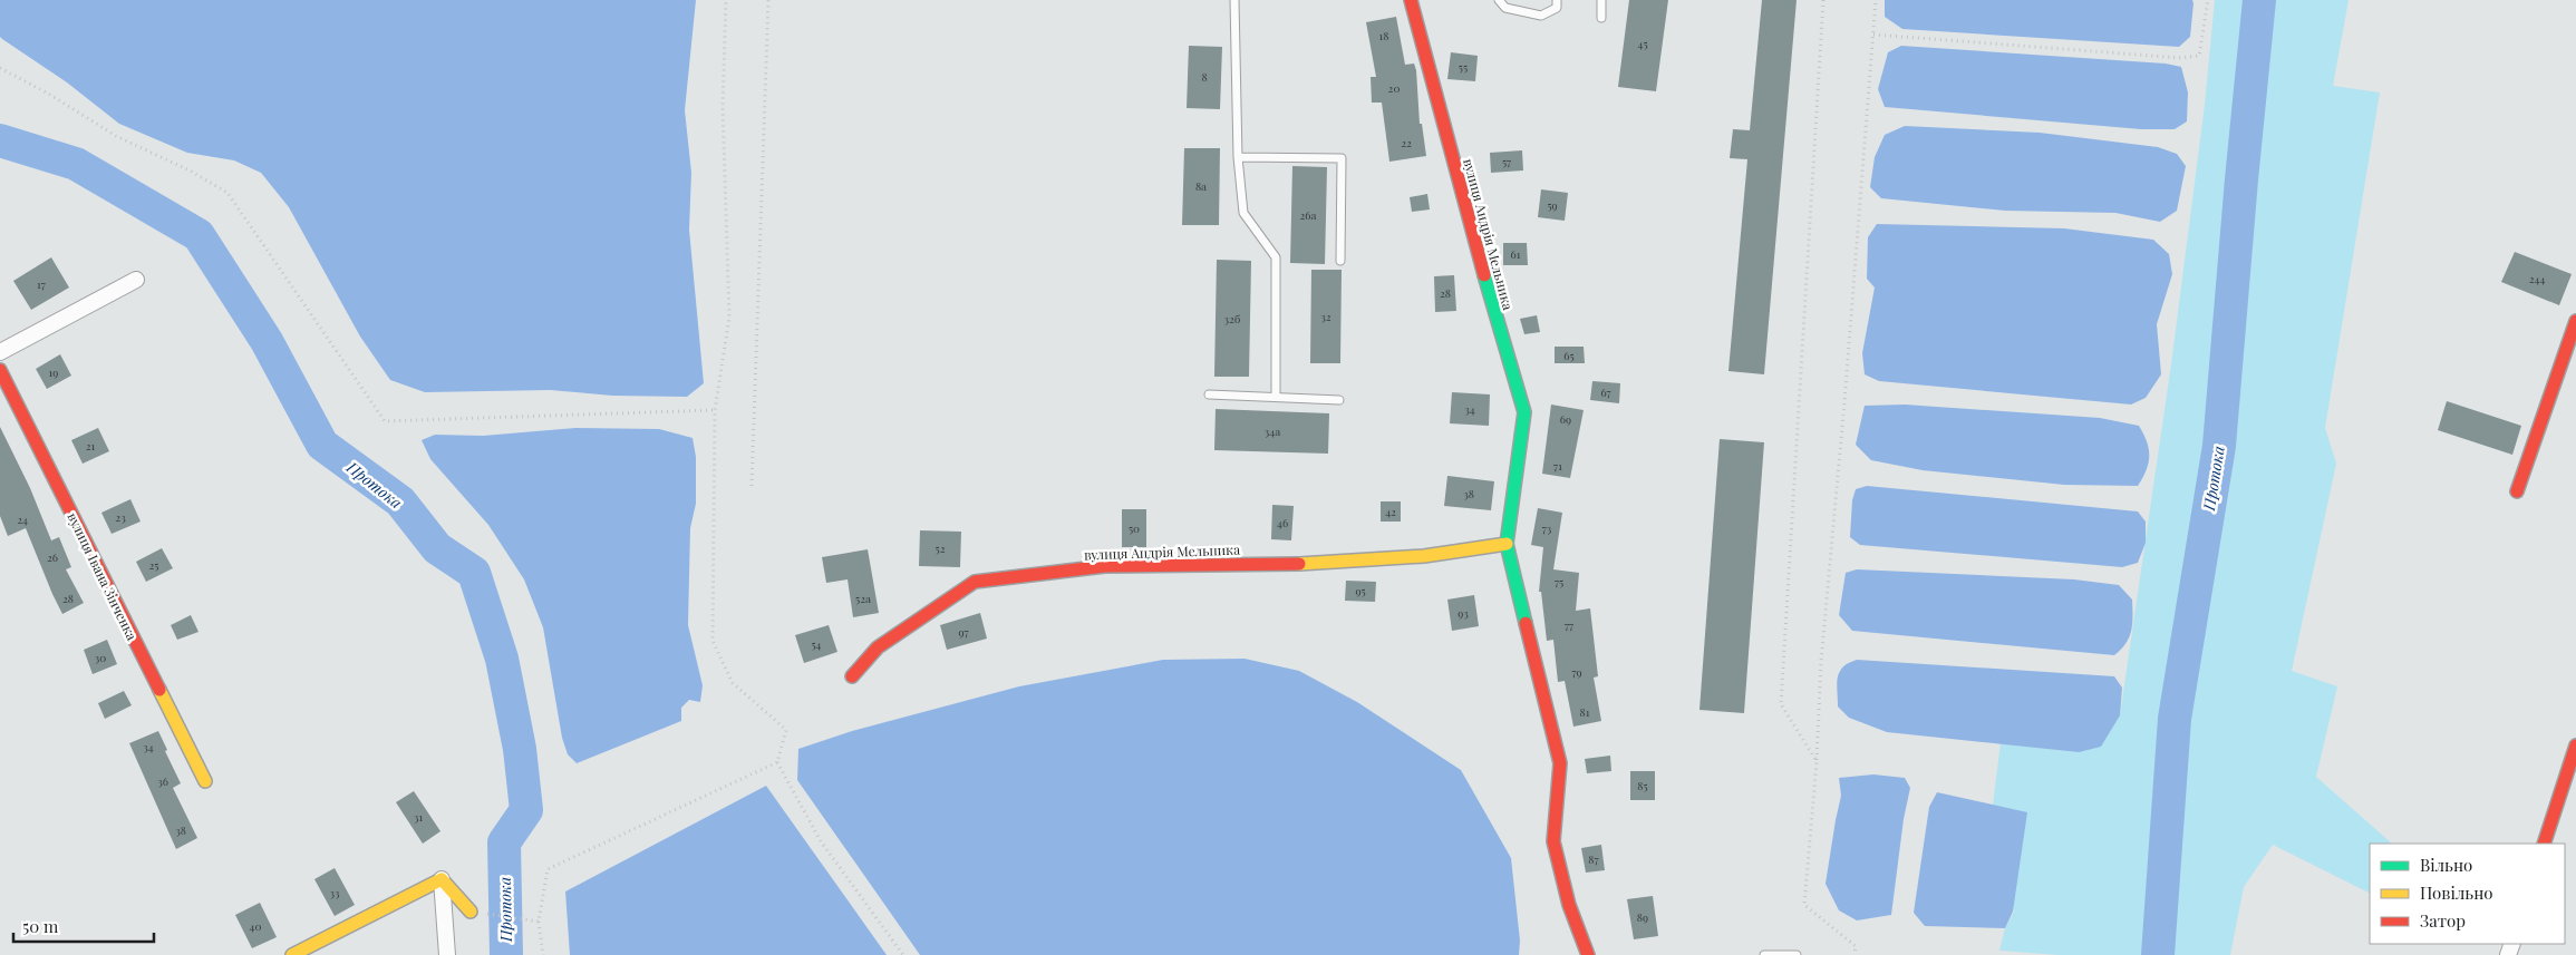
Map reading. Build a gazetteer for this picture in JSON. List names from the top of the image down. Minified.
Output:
{"streets":{"street":["вулиця Андрія Мельника","вулиця Івана Зінченка"]},"water":["Протока"],"house_numbers":["18","45","55","8","20","22","57","8а","59","26а","61","244","17","28","32","32б","65","19","67","34","69","34а","21","71","38","42","23","24","46","50","73","52","26","25","75","95","28","52а","93","77","97","54","30","79","81","34","36","85","31","38","87","33","89","40"],"legend":["Вільно","Повільно","Затор"],"scale_bar":"50 m"}
